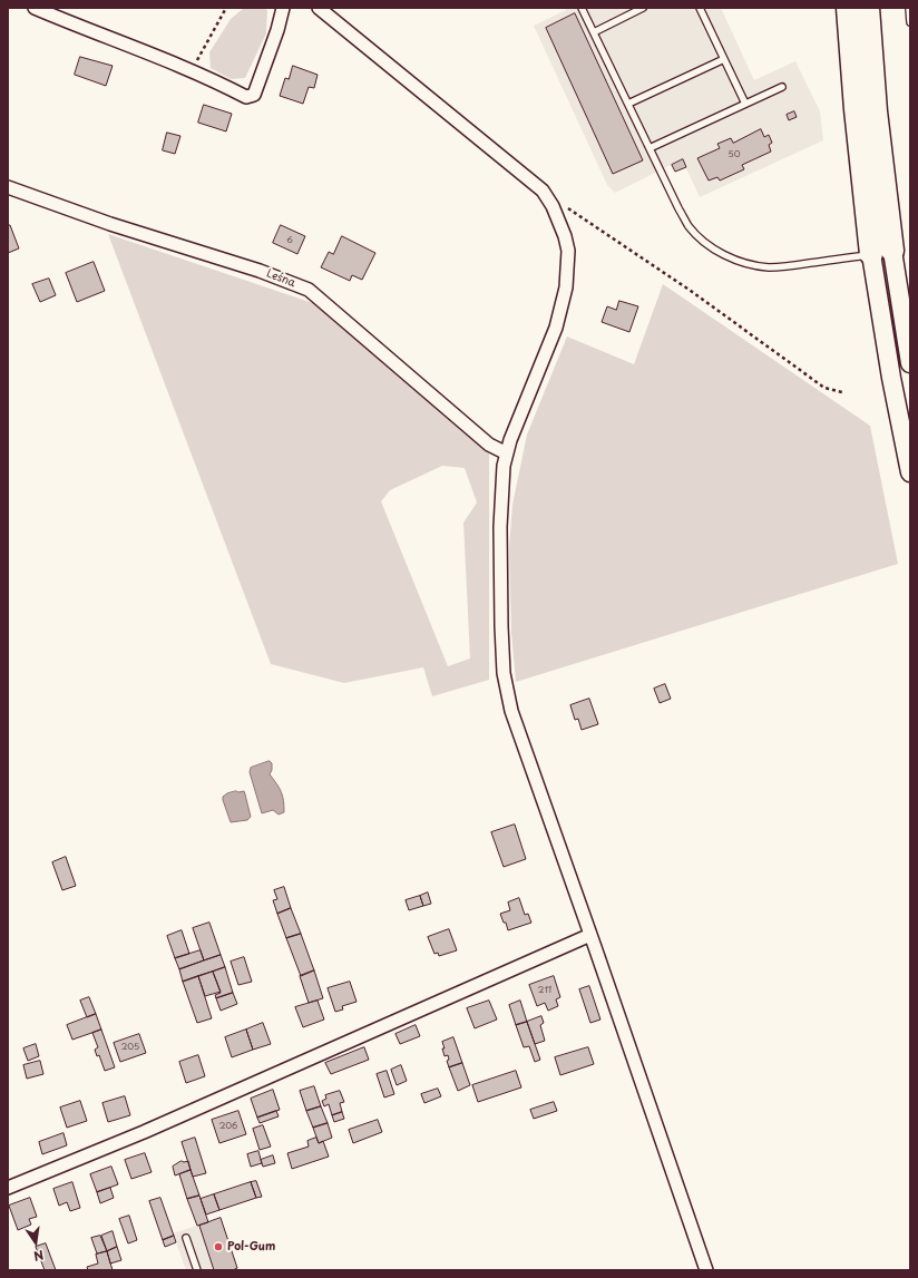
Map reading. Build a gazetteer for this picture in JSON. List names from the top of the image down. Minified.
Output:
{"streets":{"street":["Leśna"]},"places":["Pol-Gum"],"house_numbers":["50","6","211","205","206"],"north":"bottom"}
